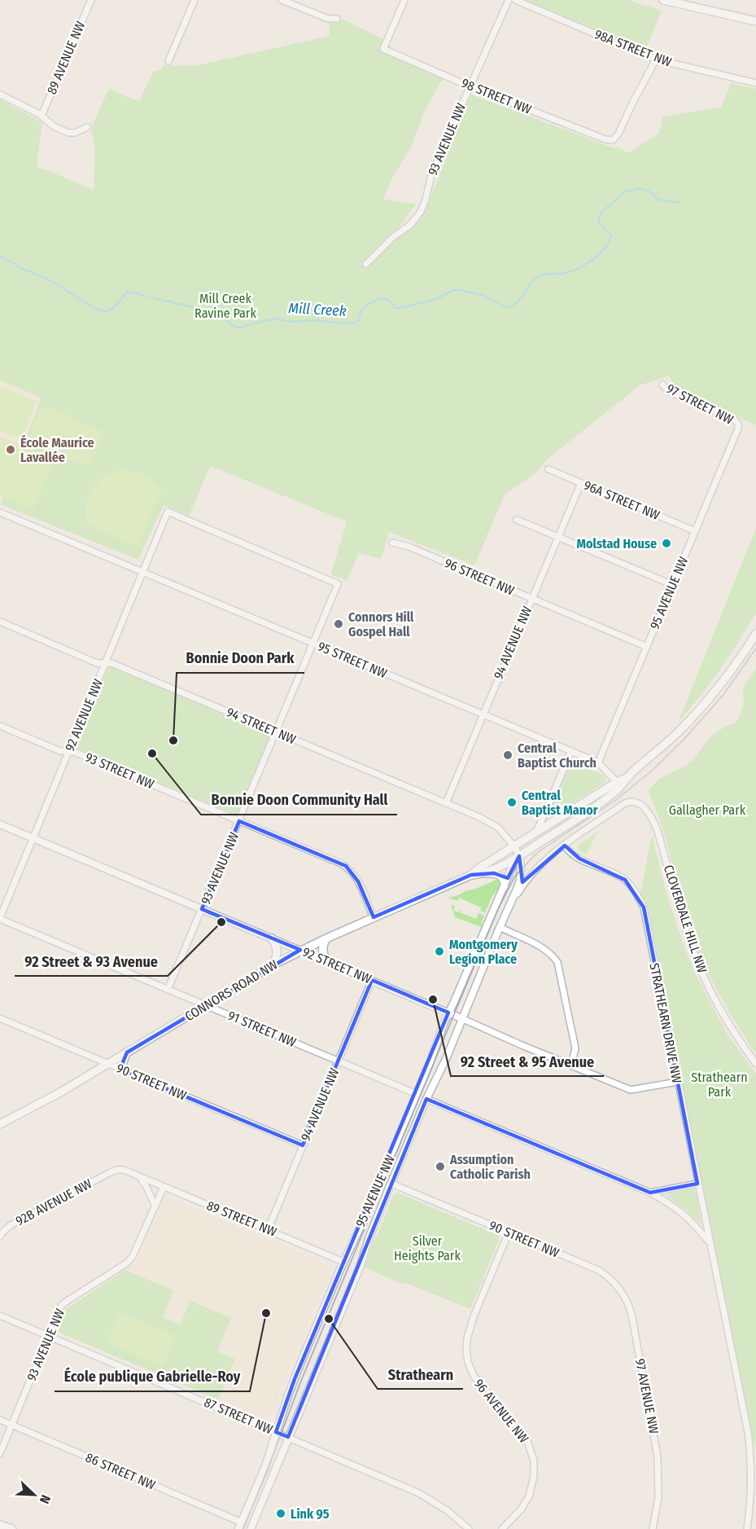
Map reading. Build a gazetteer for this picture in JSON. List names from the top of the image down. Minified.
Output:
{"streets":{"main road":["CONNORS ROAD NW"],"street":["98A STREET NW","89 AVENUE NW","98 STREET NW","93 AVENUE NW","97 STREET NW","96A STREET NW","96 STREET NW","95 AVENUE NW","94 AVENUE NW","95 STREET NW","92 AVENUE NW","94 STREET NW","93 STREET NW","CLOVERDALE HILL NW","92 STREET NW","STRATHEARN DRIVE NW","91 STREET NW","90 STREET NW","92B AVENUE NW","89 STREET NW","97 AVENUE NW","96 AVENUE NW","87 STREET NW","86 STREET NW"]},"crossings":[["98A STREET NW","98 STREET NW"],["98 STREET NW","93 AVENUE NW"],["93 AVENUE NW","95 STREET NW"],["93 AVENUE NW","92 AVENUE NW"],["93 AVENUE NW","94 STREET NW"],["93 AVENUE NW","93 STREET NW"],["93 AVENUE NW","92 STREET NW"],["93 AVENUE NW","91 STREET NW"],["93 AVENUE NW","89 STREET NW"],["93 AVENUE NW","87 STREET NW"],["93 AVENUE NW","86 STREET NW"],["97 STREET NW","95 AVENUE NW"],["96A STREET NW","95 AVENUE NW"],["96A STREET NW","94 AVENUE NW"],["96 STREET NW","95 AVENUE NW"],["96 STREET NW","94 AVENUE NW"],["95 AVENUE NW","95 STREET NW"],["95 AVENUE NW","94 STREET NW"],["95 AVENUE NW","CLOVERDALE HILL NW"],["95 AVENUE NW","92 STREET NW"],["95 AVENUE NW","CONNORS ROAD NW"],["95 AVENUE NW","STRATHEARN DRIVE NW"],["95 AVENUE NW","91 STREET NW"],["95 AVENUE NW","90 STREET NW"],["95 AVENUE NW","89 STREET NW"],["95 AVENUE NW","87 STREET NW"],["95 AVENUE NW","86 STREET NW"],["94 AVENUE NW","95 STREET NW"],["94 AVENUE NW","94 STREET NW"],["94 AVENUE NW","92 STREET NW"],["94 AVENUE NW","91 STREET NW"],["94 AVENUE NW","90 STREET NW"],["94 AVENUE NW","89 STREET NW"],["95 STREET NW","92 AVENUE NW"],["95 STREET NW","CONNORS ROAD NW"],["92 AVENUE NW","94 STREET NW"],["92 AVENUE NW","93 STREET NW"],["92 AVENUE NW","92 STREET NW"],["92 AVENUE NW","91 STREET NW"],["94 STREET NW","CONNORS ROAD NW"],["93 STREET NW","CONNORS ROAD NW"],["92 STREET NW","CONNORS ROAD NW"],["92 STREET NW","STRATHEARN DRIVE NW"],["CONNORS ROAD NW","91 STREET NW"],["CONNORS ROAD NW","90 STREET NW"],["90 STREET NW","97 AVENUE NW"],["90 STREET NW","96 AVENUE NW"],["92B AVENUE NW","89 STREET NW"]],"water":["Mill Creek"],"parks":["Mill Creek Ravine Park","Gallagher Park","Strathearn Park","Silver Heights Park"],"places":["École Maurice Lavallée","Molstad House","Connors Hill Gospel Hall","Bonnie Doon Park","Bonnie Doon Community Hall","Central Baptist Church","Central Baptist Manor","92 Street & 93 Avenue","Montgomery Legion Place","92 Street & 95 Avenue","Assumption Catholic Parish","École publique Gabrielle-Roy","Strathearn","Link 95"],"north":"bottom right"}
